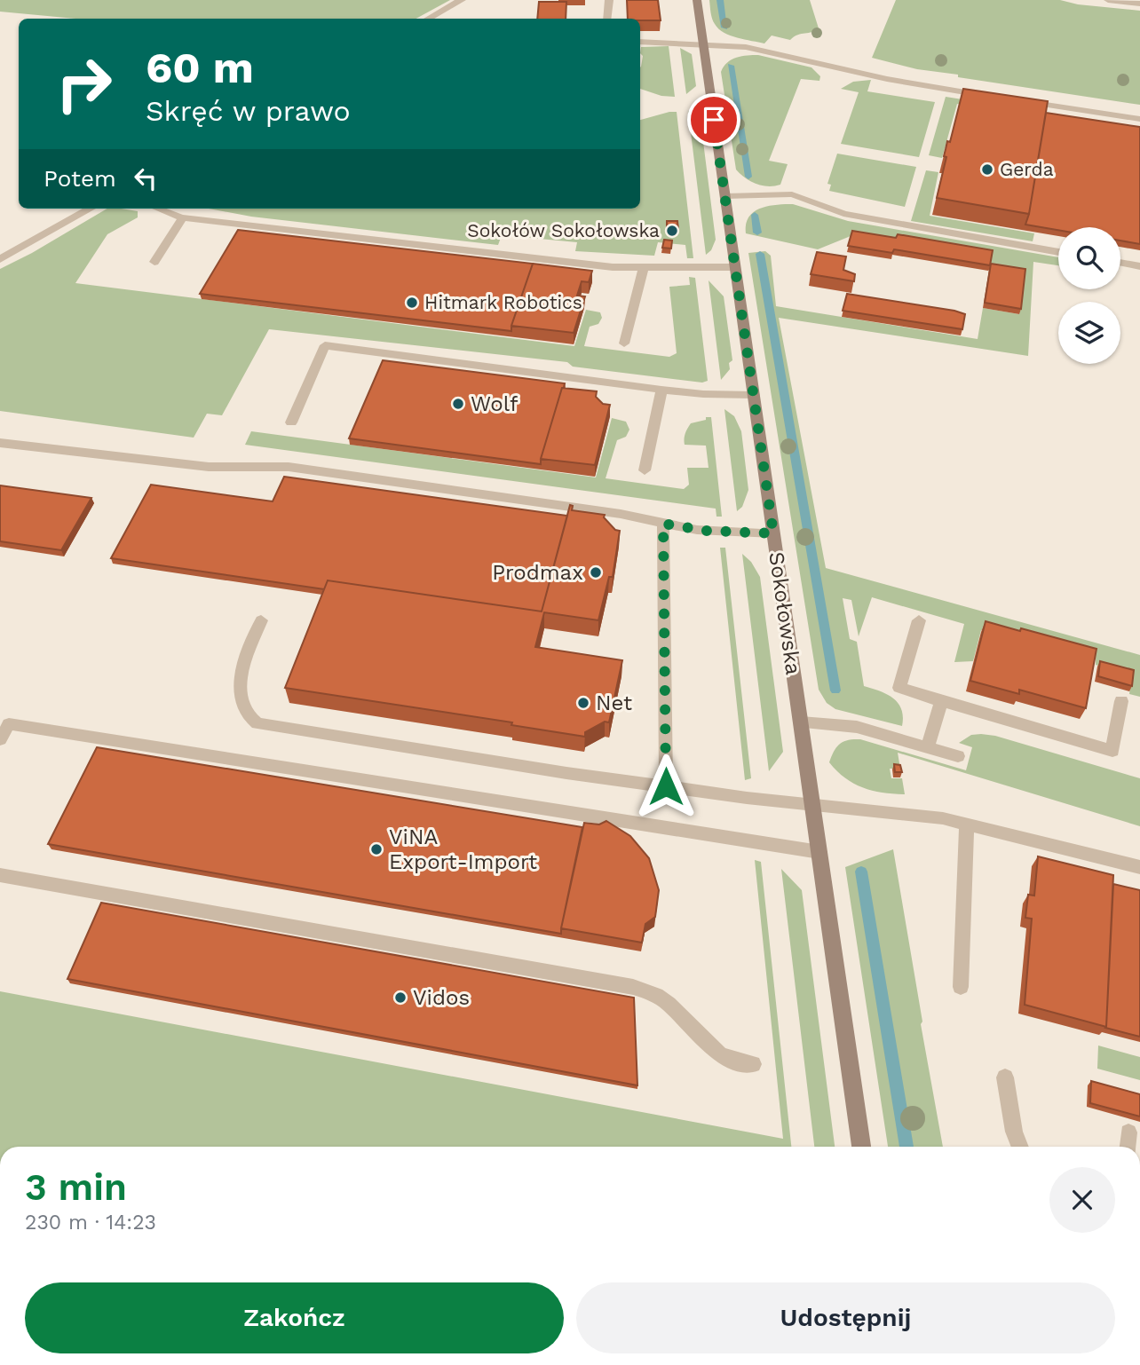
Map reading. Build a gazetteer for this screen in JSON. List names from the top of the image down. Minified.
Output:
{"streets":{"street":["Sokołowska"]},"places":["Gerda","Sokołów Sokołowska","Hitmark Robotics","Wolf","Prodmax","Net","ViNA Export-Import","Vidos"],"page":{"turn":["60 m","Skręć w prawo"],"then":"Potem","heading":["3 min","230 m · 14:23"],"buttons":["Zakończ","Udostępnij"]}}
